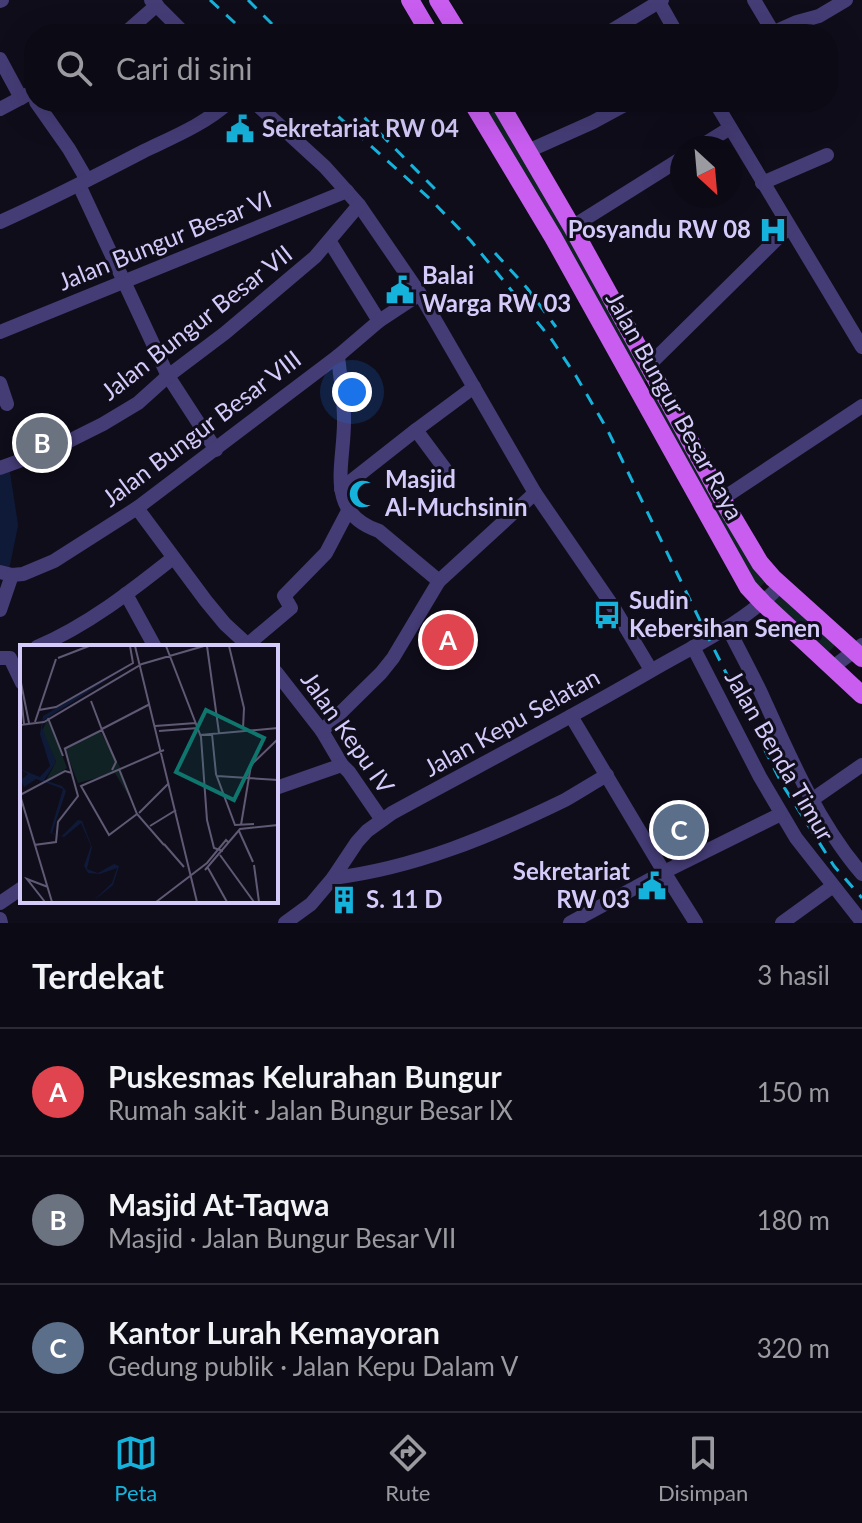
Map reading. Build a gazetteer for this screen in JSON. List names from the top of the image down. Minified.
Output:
{"streets":{"main road":["Jalan Bungur Besar Raya"],"street":["Jalan Bungur Besar VI","Jalan Bungur Besar VII","Jalan Bungur Besar VIII","Jalan Kepu Selatan","Jalan Kepu IV","Jalan Benda Timur"]},"crossings":[["Jalan Bungur Besar Raya","Jalan Kepu Selatan"],["Jalan Kepu Selatan","Jalan Kepu IV"],["Jalan Kepu Selatan","Jalan Benda Timur"]],"places":{"public building":["Sekretariat RW 04","Balai Warga RW 03","Sekretariat RW 03"],"hospital":["Posyandu RW 08"],"mosque":["Masjid Al-Muchsinin"],"bus stop":["Sudin Kebersihan Senen"],"building":["S. 11 D"]},"north":"bottom right","page":{"search":"Cari di sini","pins":["B","A","C"],"heading":["Terdekat","3 hasil"],"list":[{"mark":"A","name":"Puskesmas Kelurahan Bungur","note":"Rumah sakit · Jalan Bungur Besar IX","value":"150 m"},{"mark":"B","name":"Masjid At-Taqwa","note":"Masjid · Jalan Bungur Besar VII","value":"180 m"},{"mark":"C","name":"Kantor Lurah Kemayoran","note":"Gedung publik · Jalan Kepu Dalam V","value":"320 m"}],"nav":["Peta","Rute","Disimpan"]}}
